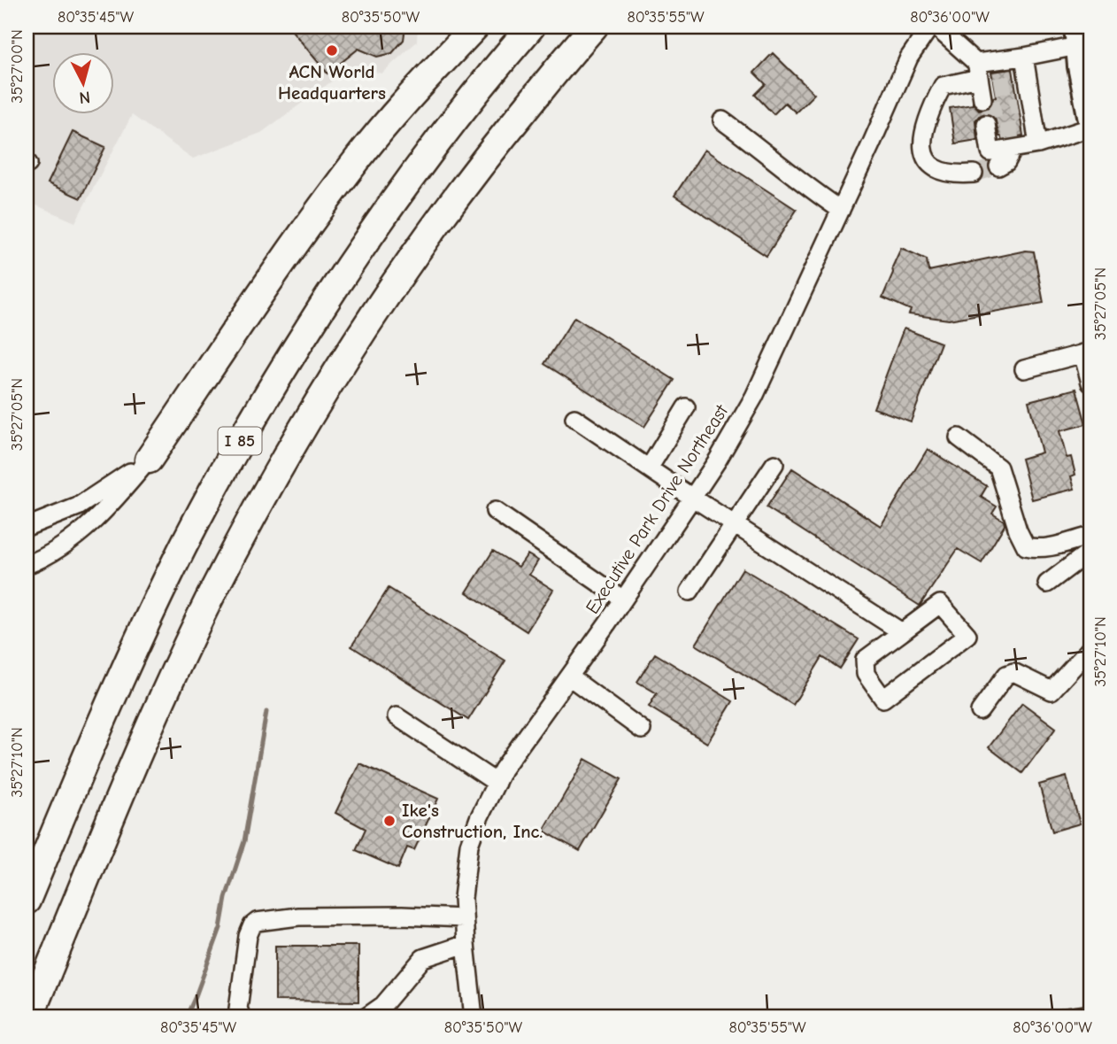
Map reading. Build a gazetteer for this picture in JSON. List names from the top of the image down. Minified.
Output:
{"streets":{"highway":["I 85"],"street":["Executive Park Drive Northeast"]},"places":["ACN World Headquarters","Ike's Construction, Inc."],"north":"bottom","coordinates":["80°35'45\"W","80°35'50\"W","80°35'55\"W","80°36'00\"W","35°27'00\"N","35°27'05\"N","35°27'10\"N"]}
